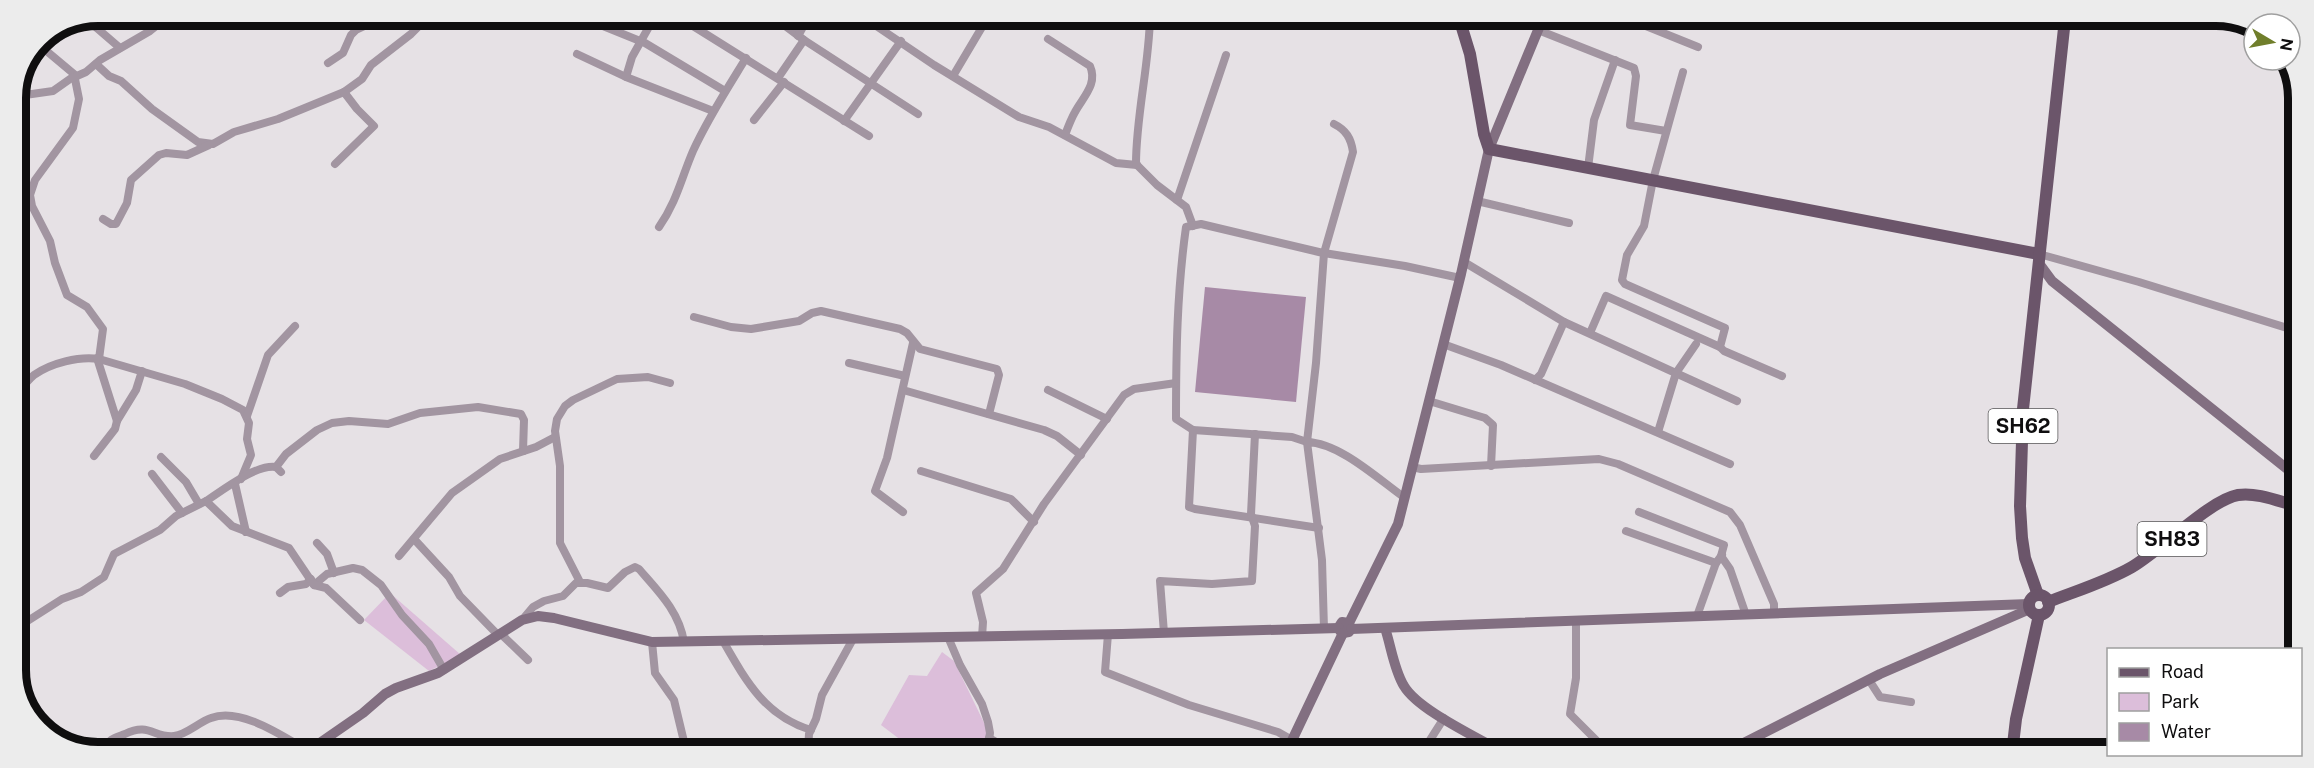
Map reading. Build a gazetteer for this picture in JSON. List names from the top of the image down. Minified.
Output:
{"streets":{"main road":["SH62","SH83"]},"crossings":[["SH62","SH83"]],"legend":["Road","Park","Water"],"north":"right"}
